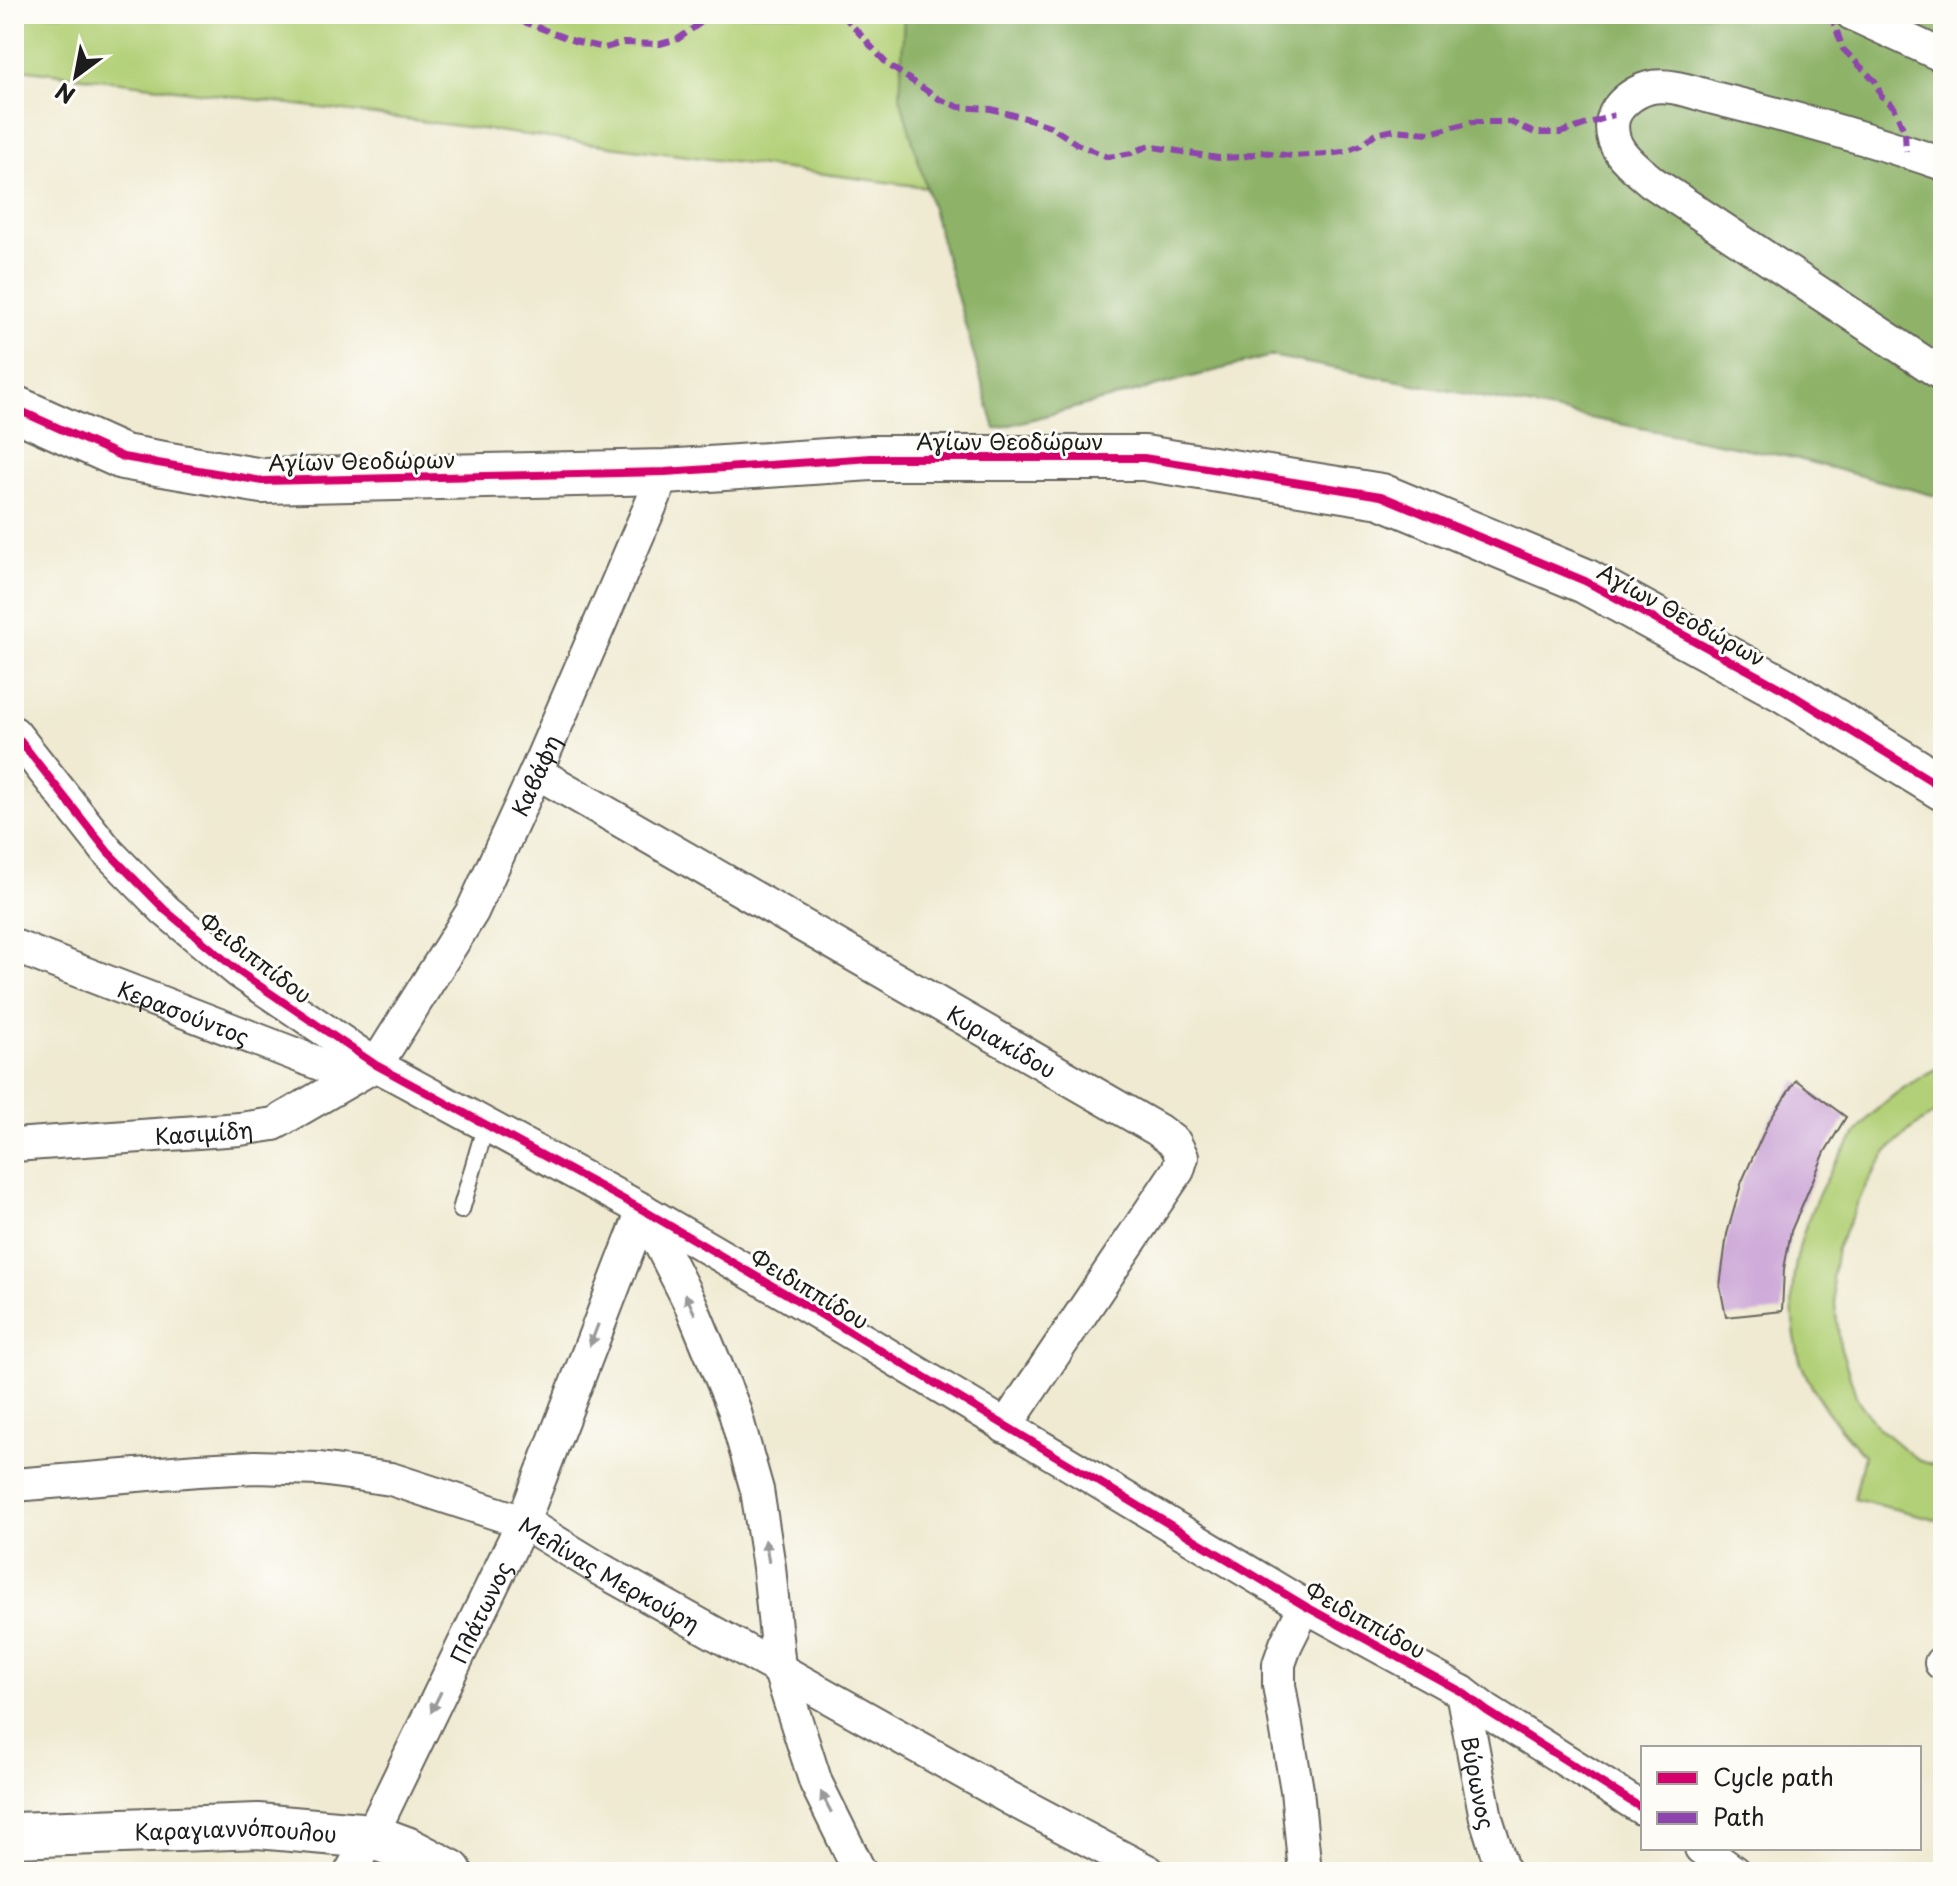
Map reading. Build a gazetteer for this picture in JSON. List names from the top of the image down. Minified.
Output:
{"streets":{"street":["Αγίων Θεοδώρων","Καβάφη","Φειδιππίδου","Κερασούντος","Κυριακίδου","Κασιμίδη","Μελίνας Μερκούρη","Πλάτωνος","Βύρωνος","Καραγιαννόπουλου"]},"crossings":[["Αγίων Θεοδώρων","Καβάφη"],["Καβάφη","Φειδιππίδου"],["Καβάφη","Κερασούντος"],["Καβάφη","Κυριακίδου"],["Καβάφη","Κασιμίδη"],["Φειδιππίδου","Κερασούντος"],["Φειδιππίδου","Κυριακίδου"],["Φειδιππίδου","Κασιμίδη"],["Φειδιππίδου","Πλάτωνος"],["Φειδιππίδου","Βύρωνος"],["Κερασούντος","Κασιμίδη"],["Μελίνας Μερκούρη","Πλάτωνος"],["Πλάτωνος","Καραγιαννόπουλου"]],"one_way":["Πλάτωνος"],"legend":["Cycle path","Path"],"north":"bottom left"}
